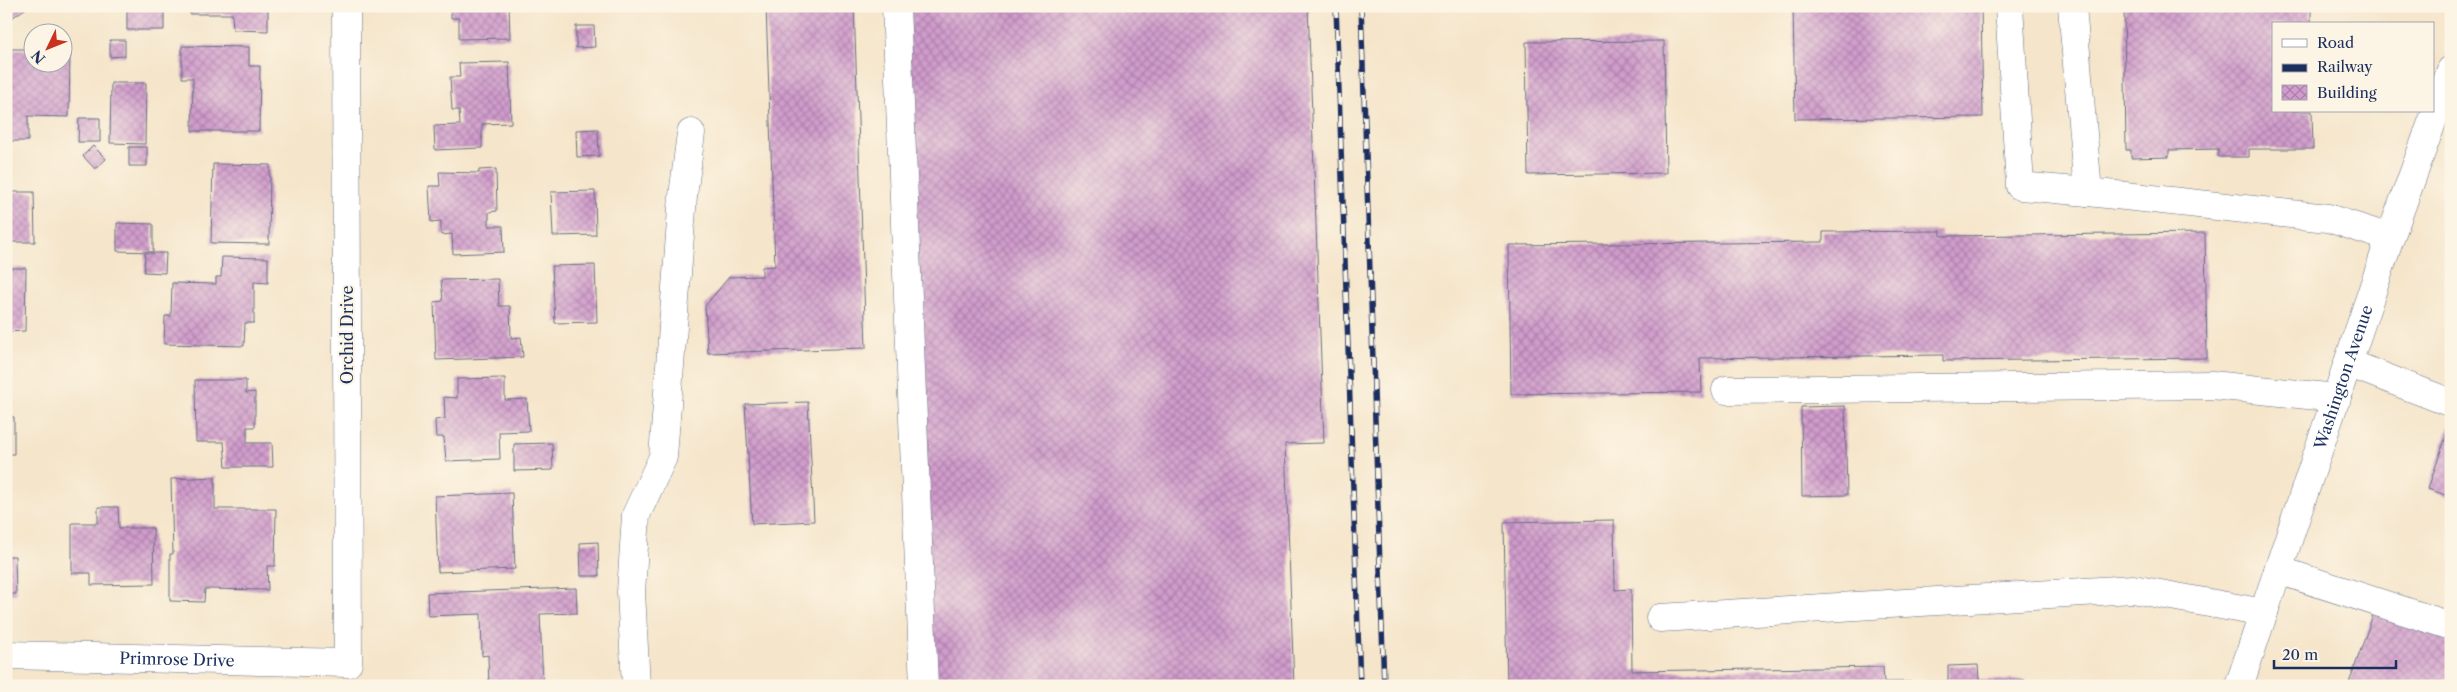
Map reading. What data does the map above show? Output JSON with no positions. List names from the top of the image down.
{
  "streets": {
    "street": ["Orchid Drive", "Washington Avenue", "Primrose Drive"]
  },
  "crossings": [
    ["Orchid Drive", "Primrose Drive"]
  ],
  "legend": ["Road", "Railway", "Building"],
  "scale_bar": "20 m",
  "north": "bottom left"
}
